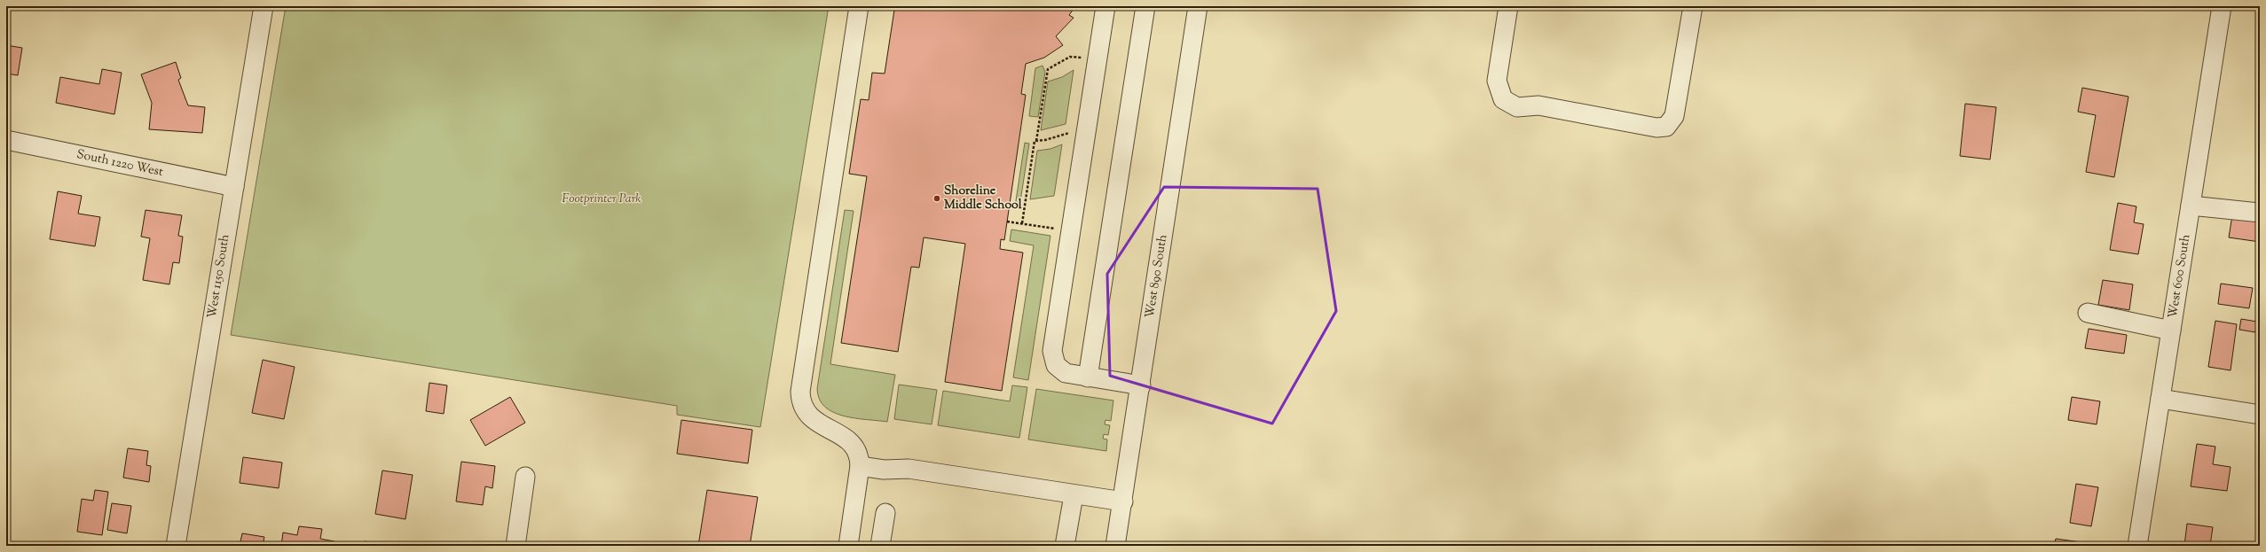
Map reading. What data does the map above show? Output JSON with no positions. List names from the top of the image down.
{
  "streets": {
    "street": [
      "South 1220 West",
      "West 1150 South",
      "West 890 South",
      "West 600 South"
    ]
  },
  "crossings": [
    ["South 1220 West", "West 1150 South"]
  ],
  "parks": ["Footprinter Park"],
  "places": ["Shoreline Middle School"]
}
